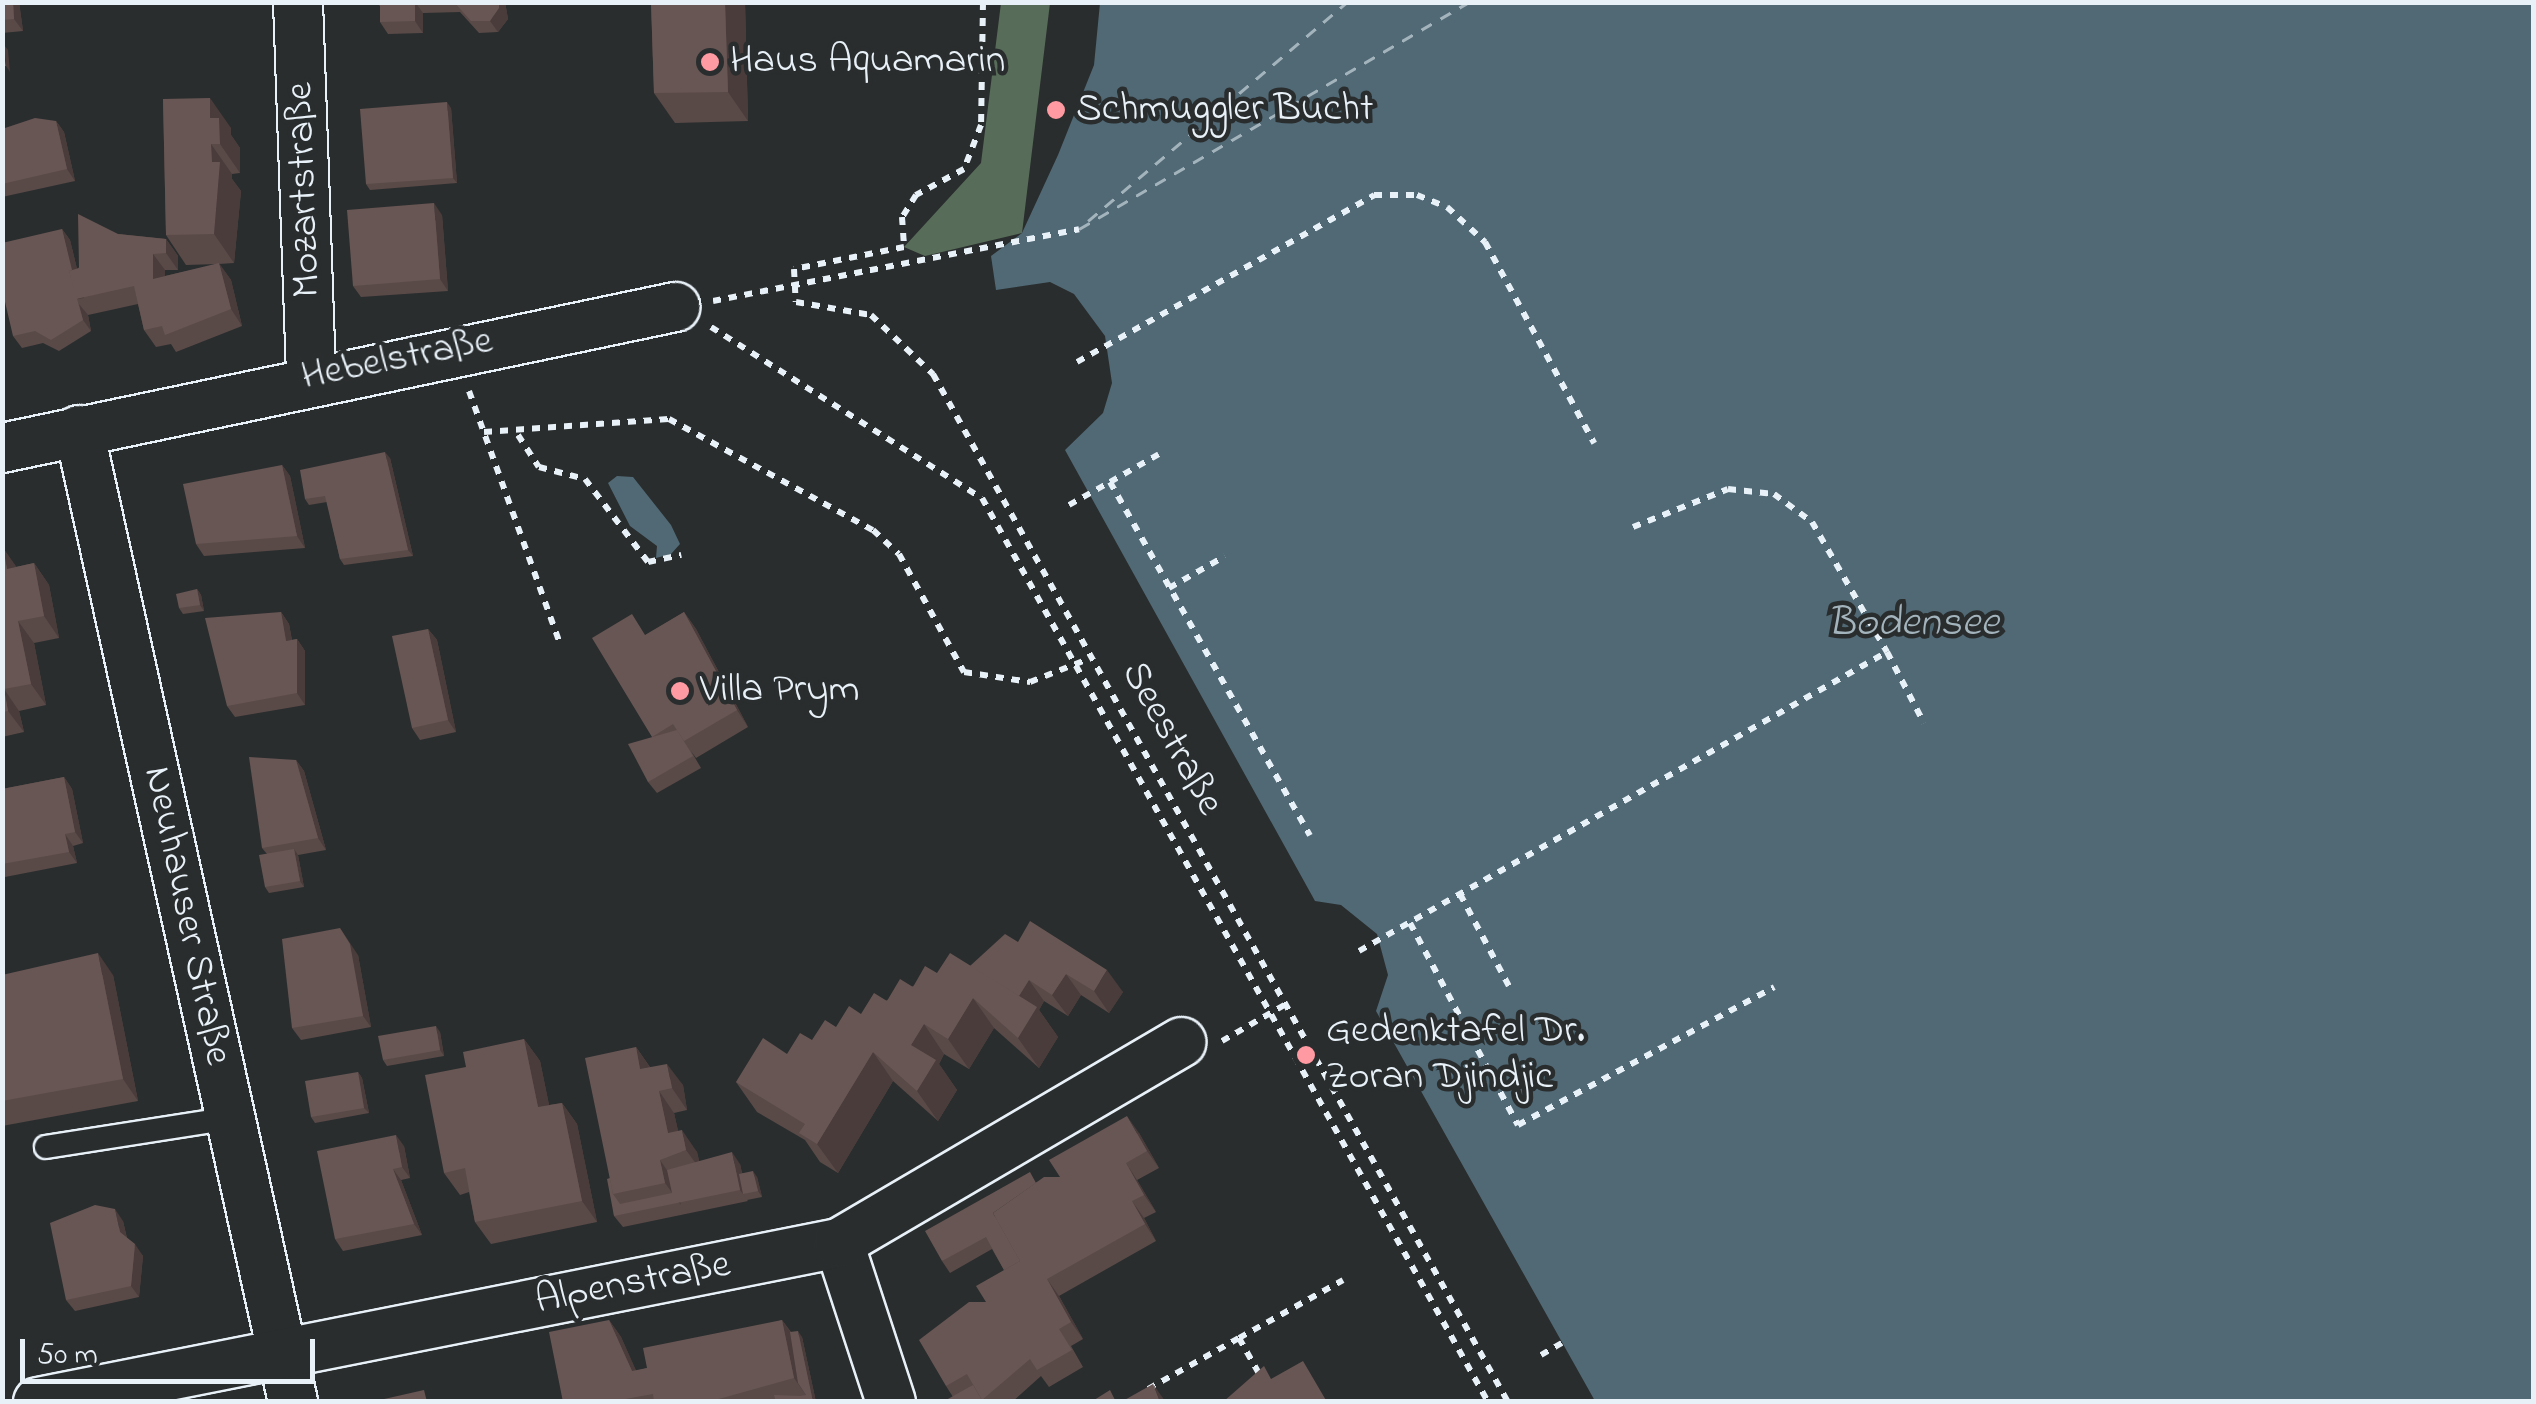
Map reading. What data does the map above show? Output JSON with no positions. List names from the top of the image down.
{
  "streets": {
    "street": [
      "Mozartstraße",
      "Hebelstraße",
      "Neuhauser Straße",
      "Alpenstraße"
    ],
    "path": ["Seestraße"]
  },
  "crossings": [
    ["Mozartstraße", "Hebelstraße"],
    ["Hebelstraße", "Neuhauser Straße"],
    ["Neuhauser Straße", "Alpenstraße"]
  ],
  "water": ["Bodensee"],
  "places": [
    "Haus Aquamarin",
    "Schmuggler Bucht",
    "Villa Prym",
    "Gedenktafel Dr. Zoran Djindjic"
  ],
  "scale_bar": "50 m"
}
